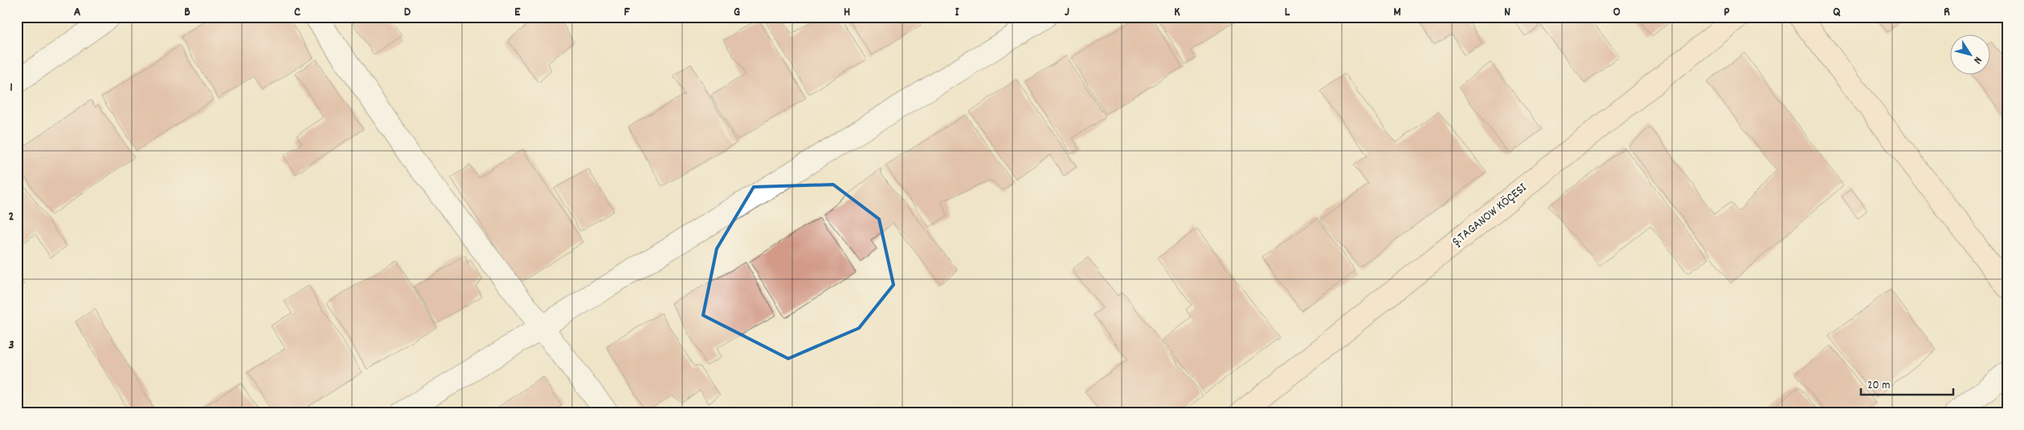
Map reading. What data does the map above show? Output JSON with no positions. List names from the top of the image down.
{
  "streets": {
    "street": ["Ş.TAGANOW KÖÇESI"]
  },
  "scale_bar": "20 m",
  "north": "bottom right",
  "grid": {
    "columns": [
      "A",
      "B",
      "C",
      "D",
      "E",
      "F",
      "G",
      "H",
      "I",
      "J",
      "K",
      "L",
      "M",
      "N",
      "O",
      "P",
      "Q",
      "R"
    ],
    "rows": ["1", "2", "3"]
  }
}
